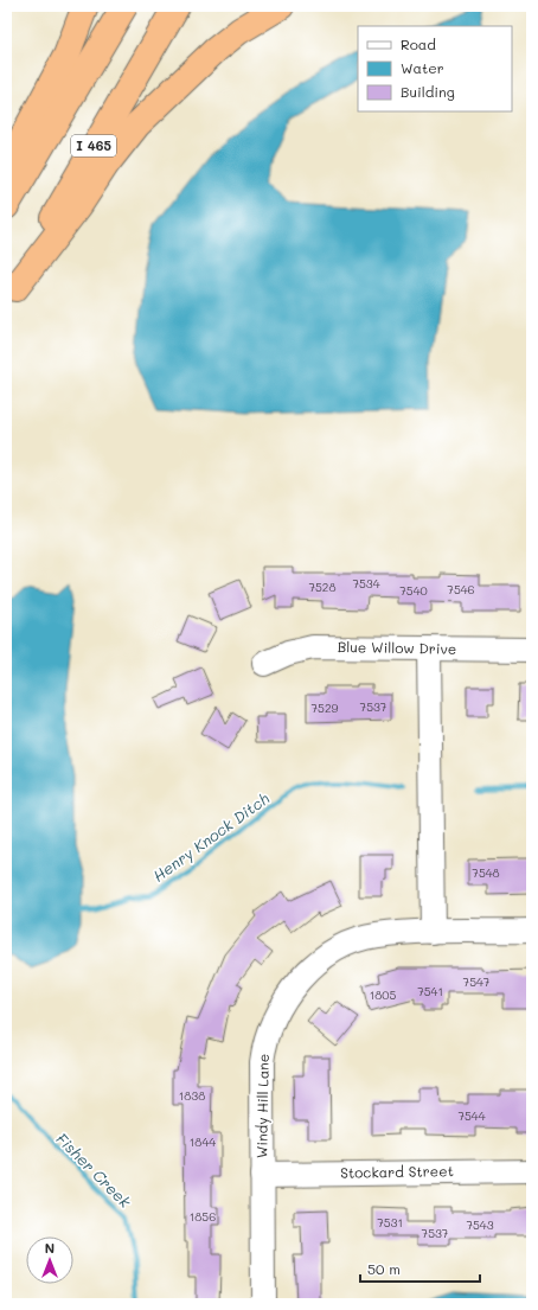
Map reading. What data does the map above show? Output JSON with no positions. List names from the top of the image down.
{
  "streets": {
    "highway": ["I 465"],
    "street": ["Blue Willow Drive", "Windy Hill Lane", "Stockard Street"]
  },
  "crossings": [
    ["Windy Hill Lane", "Stockard Street"]
  ],
  "water": ["Henry Knock Ditch", "Fisher Creek"],
  "house_numbers": [
    "7534",
    "7528",
    "7546",
    "7540",
    "7537",
    "7529",
    "7548",
    "7547",
    "7541",
    "1805",
    "1838",
    "7544",
    "1844",
    "1856",
    "7531",
    "7543",
    "7537"
  ],
  "legend": ["Road", "Water", "Building"],
  "scale_bar": "50 m",
  "north": "top"
}
